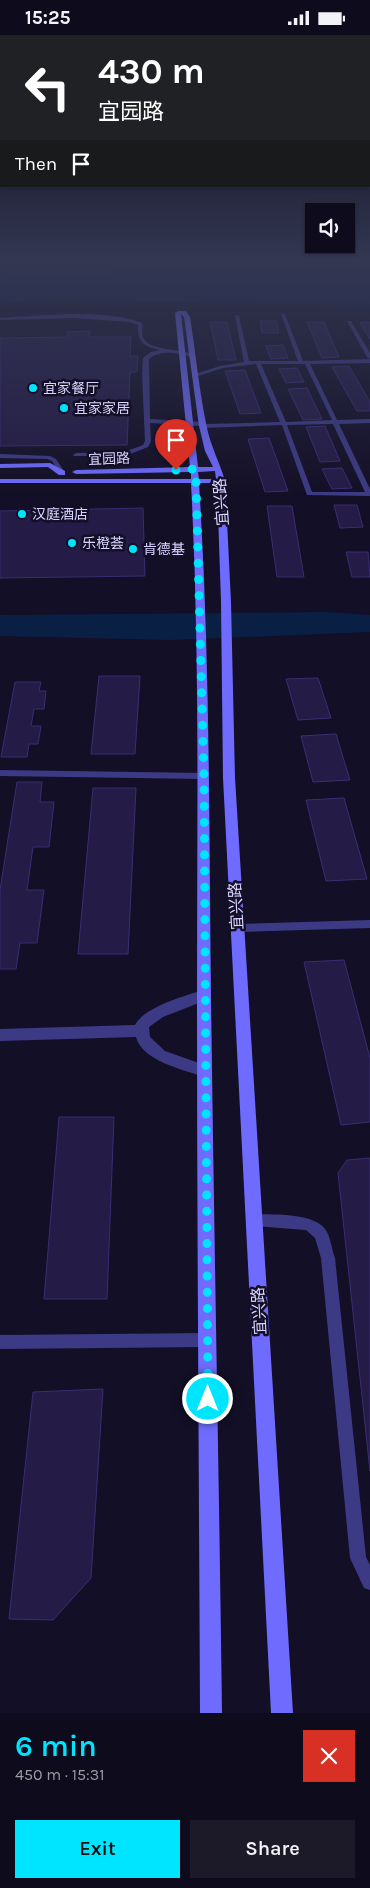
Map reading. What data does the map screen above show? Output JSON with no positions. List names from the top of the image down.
{
  "streets": {
    "street": ["宜园路", "宜兴路"]
  },
  "crossings": [
    ["宜园路", "宜兴路"]
  ],
  "places": [
    "宜家餐厅",
    "宜家家居",
    "汉庭酒店",
    "乐橙荟",
    "肯德基"
  ],
  "page": {
    "status": "15:25",
    "turn": ["430 m", "宜园路"],
    "then": "Then",
    "heading": ["6 min", "450 m · 15:31"],
    "buttons": ["Exit", "Share"]
  }
}
